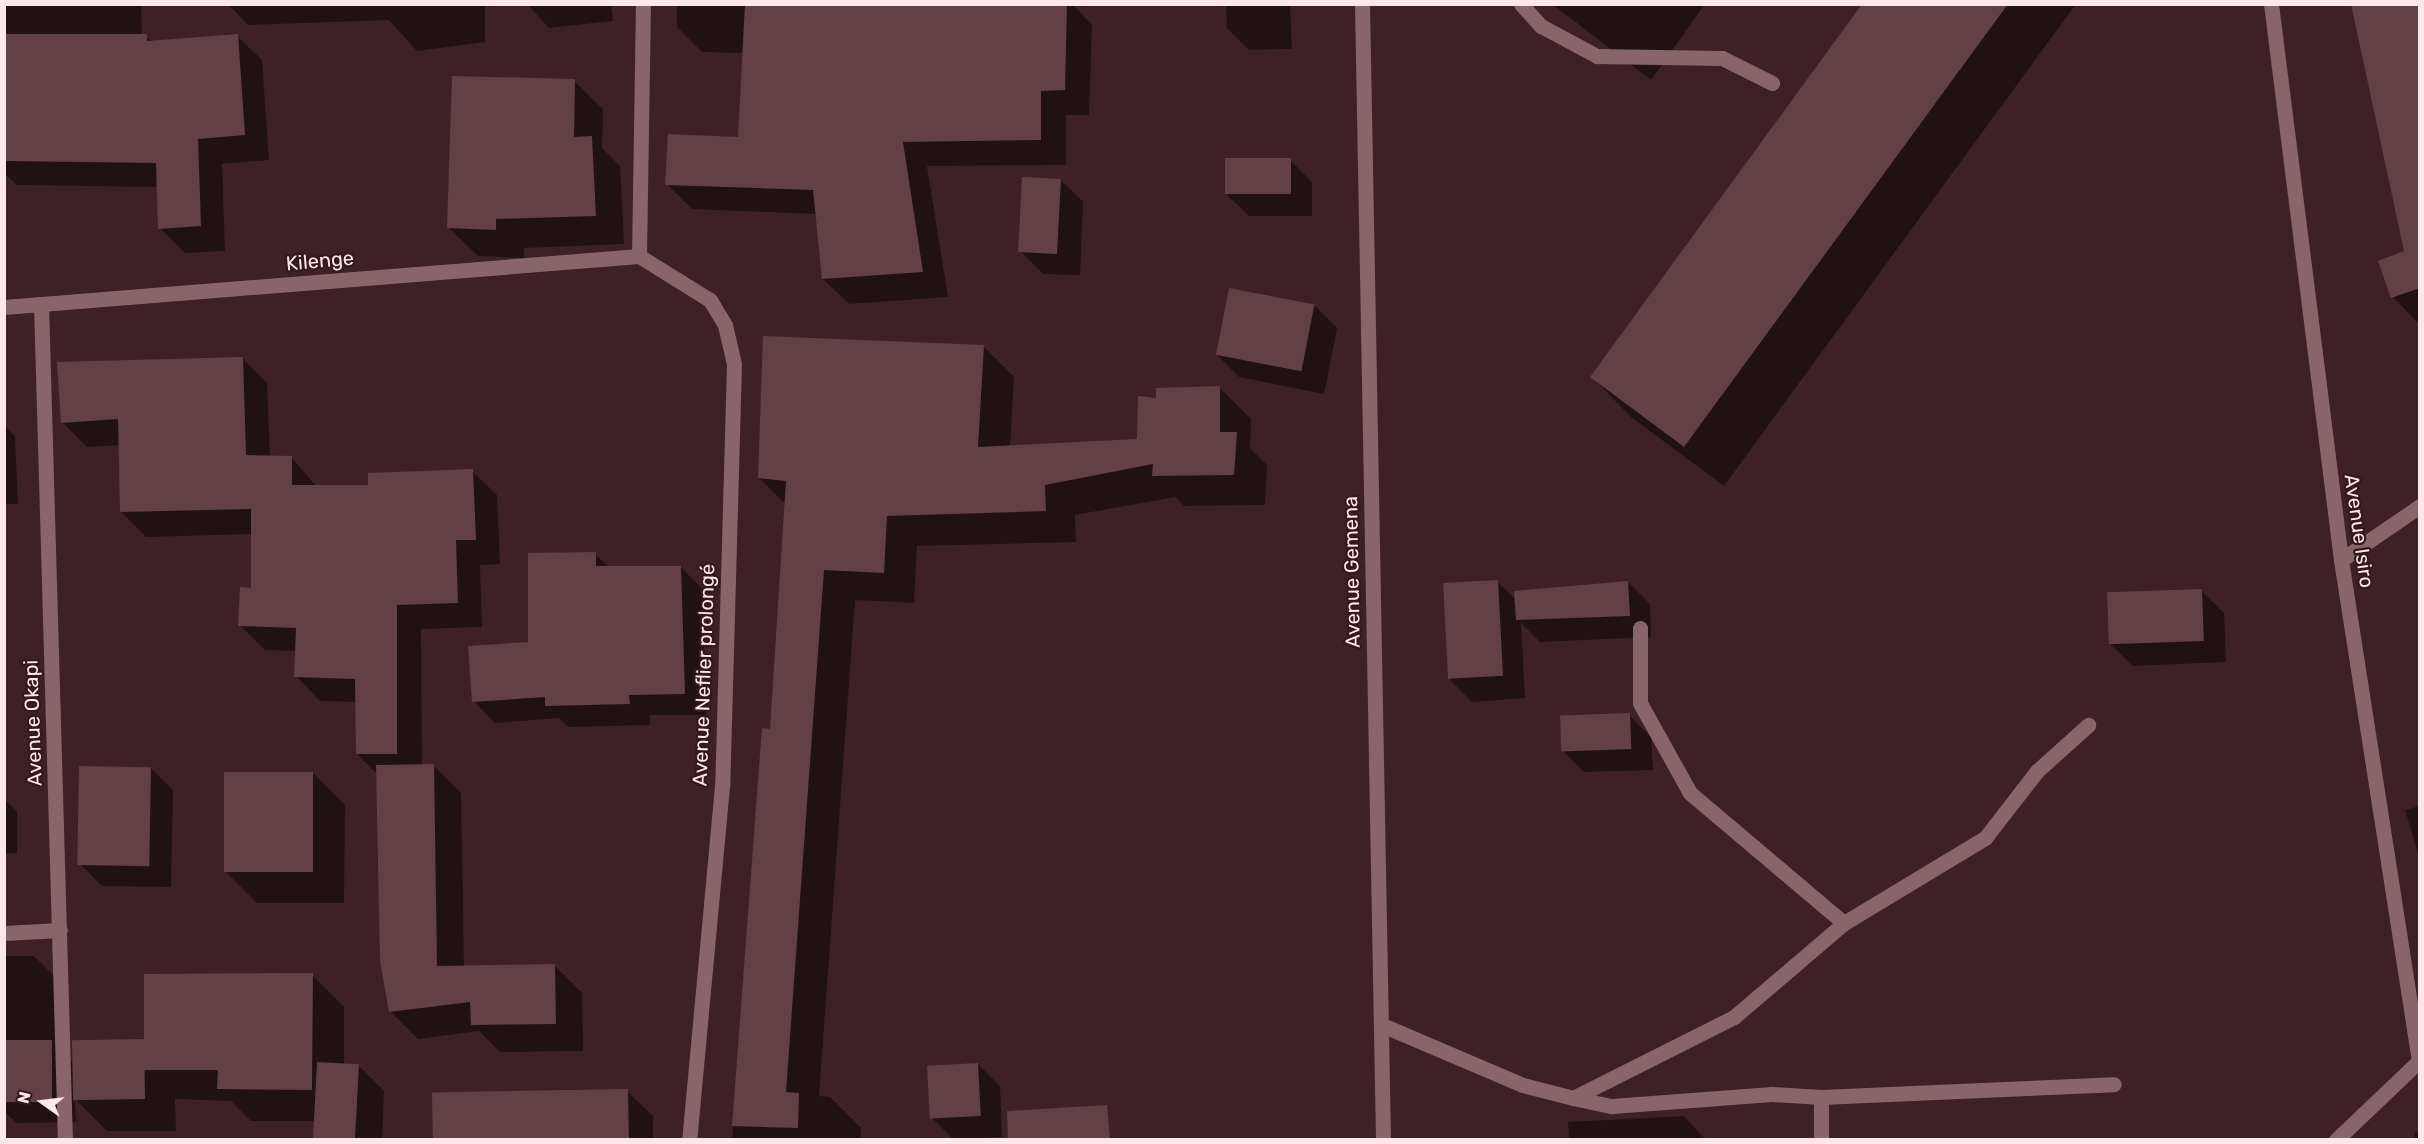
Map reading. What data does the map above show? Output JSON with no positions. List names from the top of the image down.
{
  "streets": {
    "street": [
      "Kilenge",
      "Avenue Isiro",
      "Avenue Gemena",
      "Avenue Neflier prolongé",
      "Avenue Okapi"
    ]
  },
  "crossings": [
    ["Kilenge", "Avenue Neflier prolongé"],
    ["Kilenge", "Avenue Okapi"]
  ],
  "north": "left"
}
